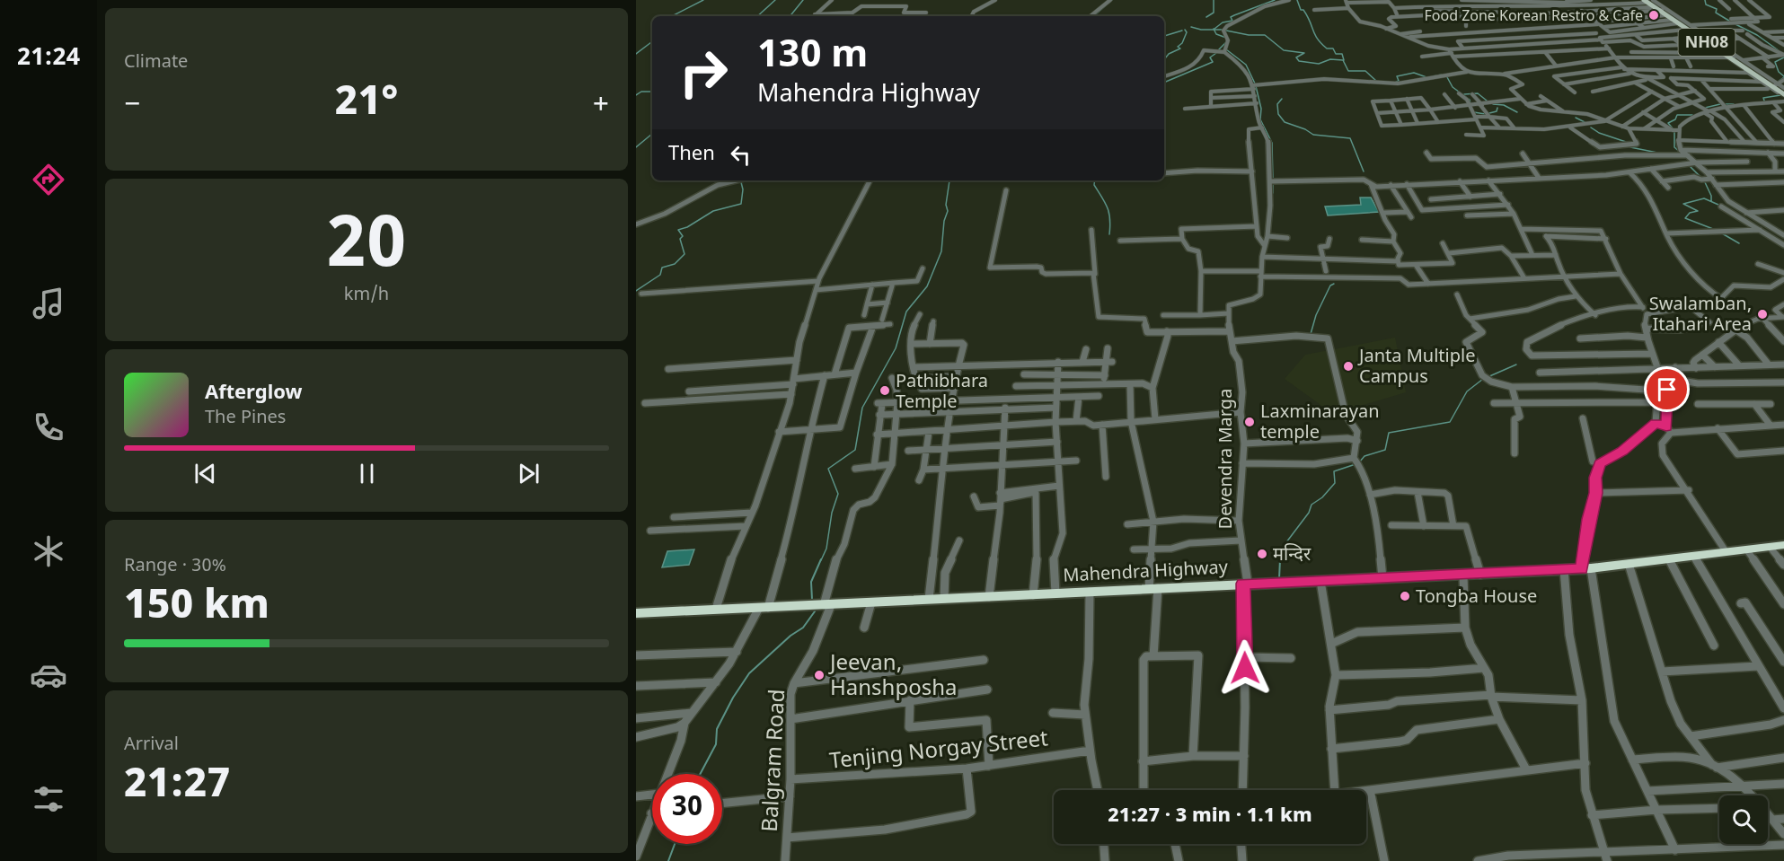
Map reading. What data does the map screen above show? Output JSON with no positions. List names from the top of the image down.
{
  "streets": {
    "highway": ["Mahendra Highway"],
    "main road": ["NH08"],
    "street": ["Devendra Marga", "Tenjing Norgay Street", "Balgram Road"]
  },
  "crossings": [
    ["Devendra Marga", "Mahendra Highway"],
    ["Mahendra Highway", "Balgram Road"],
    ["Tenjing Norgay Street", "Balgram Road"]
  ],
  "places": [
    "Food Zone Korean Restro & Cafe",
    "Swalamban, Itahari Area",
    "Janta Multiple Campus",
    "Pathibhara Temple",
    "Laxminarayan temple",
    "मन्दिर",
    "Tongba House",
    "Jeevan, Hanshposha"
  ],
  "page": {
    "tabs": "21:24",
    "tile": [
      "Climate",
      ["20", "km/h"],
      ["Range · 30%", "150 km"],
      ["Arrival", "21:27"]
    ],
    "turn": ["130 m", "Mahendra Highway"],
    "heat": ["−", "21°", "+"],
    "then": "Then",
    "song": ["Afterglow", "The Pines"],
    "limit": "30",
    "trip": "21:27 · 3 min · 1.1 km"
  }
}
